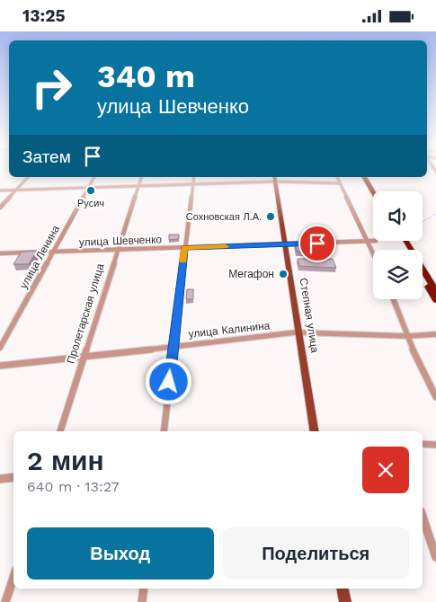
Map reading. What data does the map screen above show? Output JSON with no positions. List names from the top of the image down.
{
  "streets": {
    "main road": ["Степная улица"],
    "street": [
      "улица Шевченко",
      "улица Ленина",
      "Пролетарская улица",
      "улица Калинина"
    ]
  },
  "crossings": [
    ["улица Шевченко", "улица Ленина"],
    ["улица Шевченко", "Пролетарская улица"],
    ["улица Шевченко", "Степная улица"],
    ["Пролетарская улица", "улица Калинина"],
    ["Степная улица", "улица Калинина"]
  ],
  "places": ["Русич", "Сохновская Л.А.", "Мегафон"],
  "page": {
    "status": "13:25",
    "turn": ["340 m", "улица Шевченко"],
    "then": "Затем",
    "heading": ["2 мин", "640 m · 13:27"],
    "buttons": ["Выход", "Поделиться"]
  }
}
